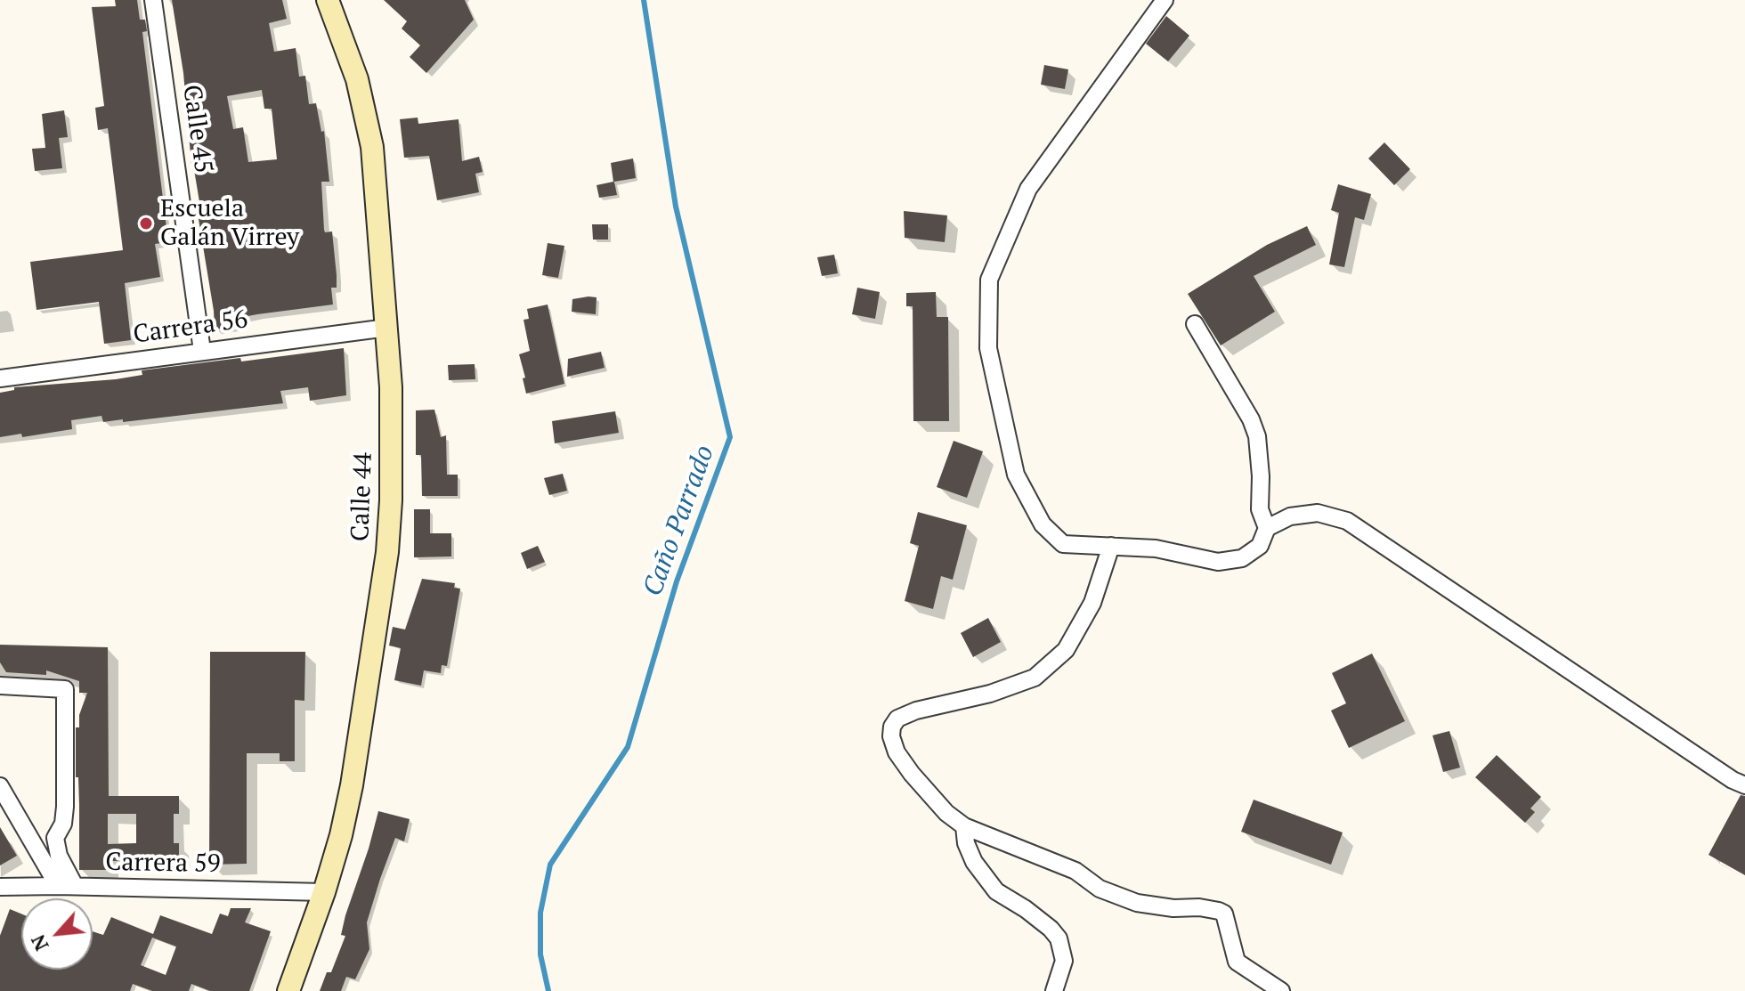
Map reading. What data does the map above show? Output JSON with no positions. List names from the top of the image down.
{
  "streets": {
    "main road": ["Calle 44"],
    "street": ["Calle 45", "Carrera 56", "Carrera 59"]
  },
  "crossings": [
    ["Calle 45", "Carrera 56"],
    ["Carrera 56", "Calle 44"],
    ["Calle 44", "Carrera 59"]
  ],
  "water": ["Caño Parrado"],
  "places": ["Escuela Galán Virrey"],
  "north": "bottom left"
}
